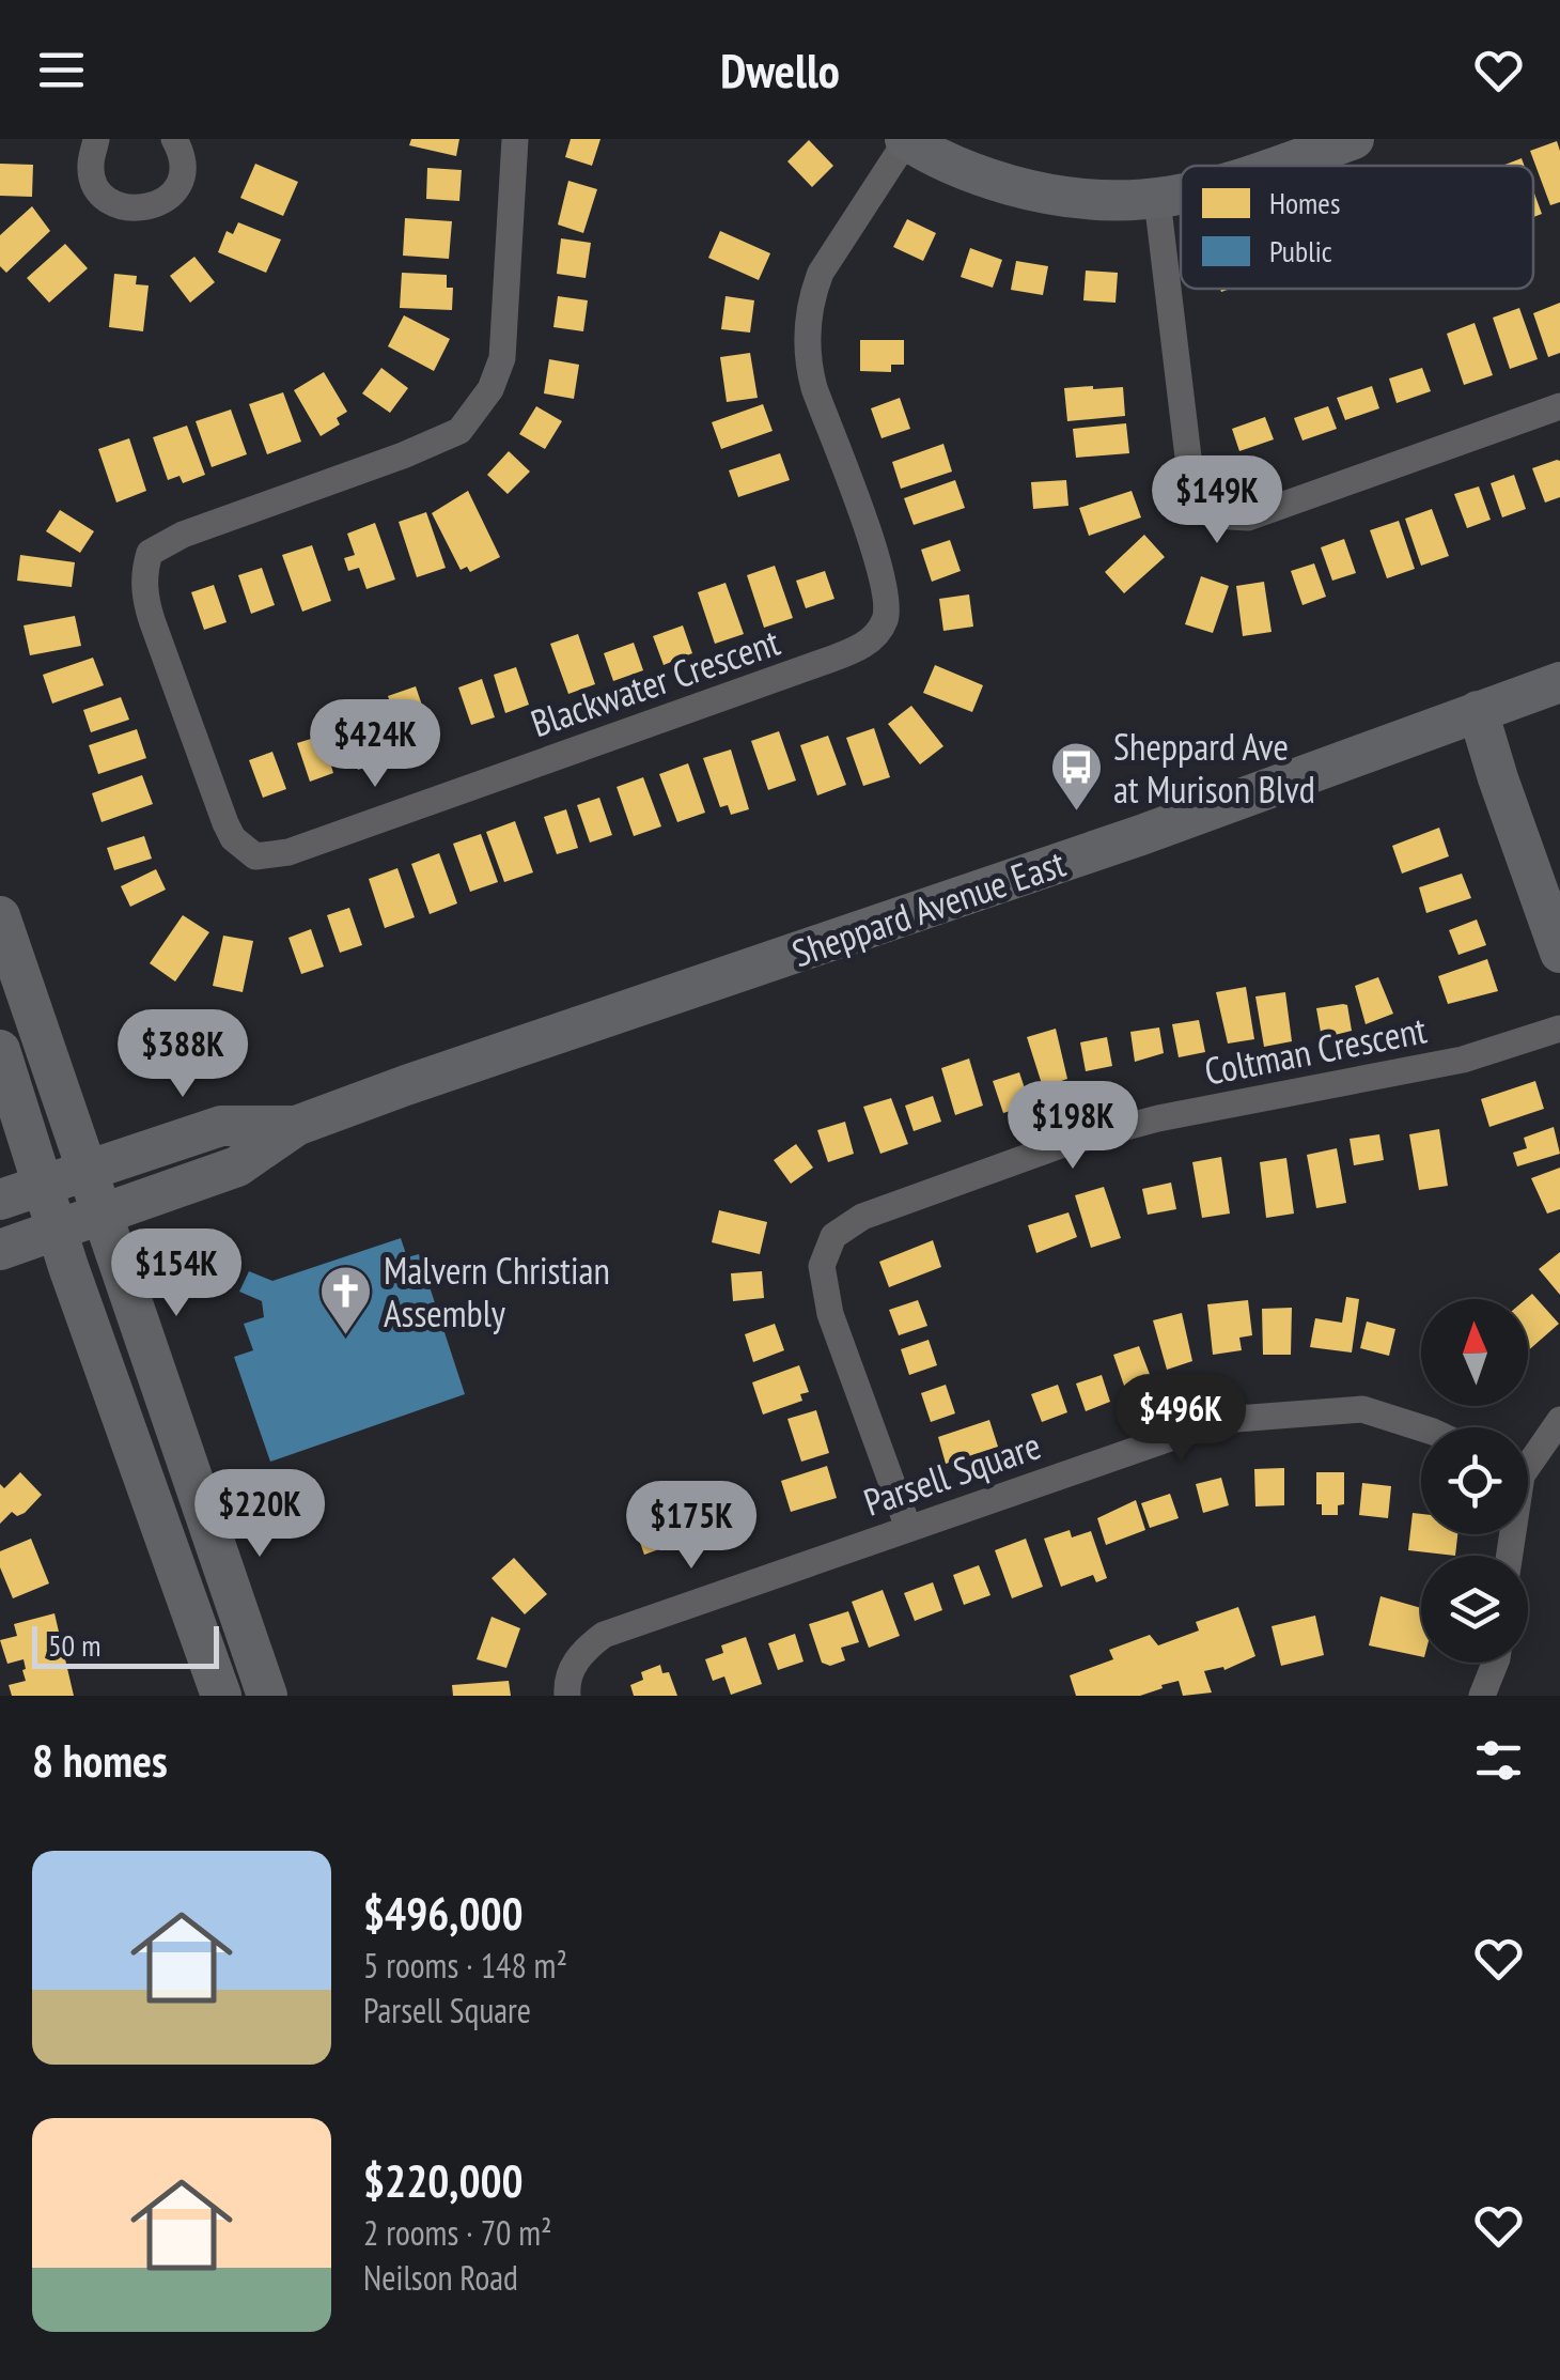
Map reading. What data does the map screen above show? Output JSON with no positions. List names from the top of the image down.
{
  "streets": {
    "main road": ["Sheppard Avenue East"],
    "street": ["Blackwater Crescent", "Coltman Crescent", "Parsell Square"]
  },
  "crossings": [
    ["Coltman Crescent", "Parsell Square"]
  ],
  "places": {
    "bus stop": ["Sheppard Ave at Murison Blvd"],
    "church": ["Malvern Christian Assembly"]
  },
  "legend": ["Homes", "Public"],
  "scale_bar": "50 m",
  "north": "top",
  "page": {
    "header": "Dwello",
    "price": [
      "$149K",
      "$424K",
      "$388K",
      "$198K",
      "$154K",
      "$496K",
      "$220K",
      "$175K"
    ],
    "scale": "50 m",
    "heading": "8 homes",
    "list": [
      {
        "name": "$496,000",
        "note": "5 rooms · 148 m² · Parsell Square"
      },
      {
        "name": "$220,000",
        "note": "2 rooms · 70 m² · Neilson Road"
      }
    ]
  }
}
